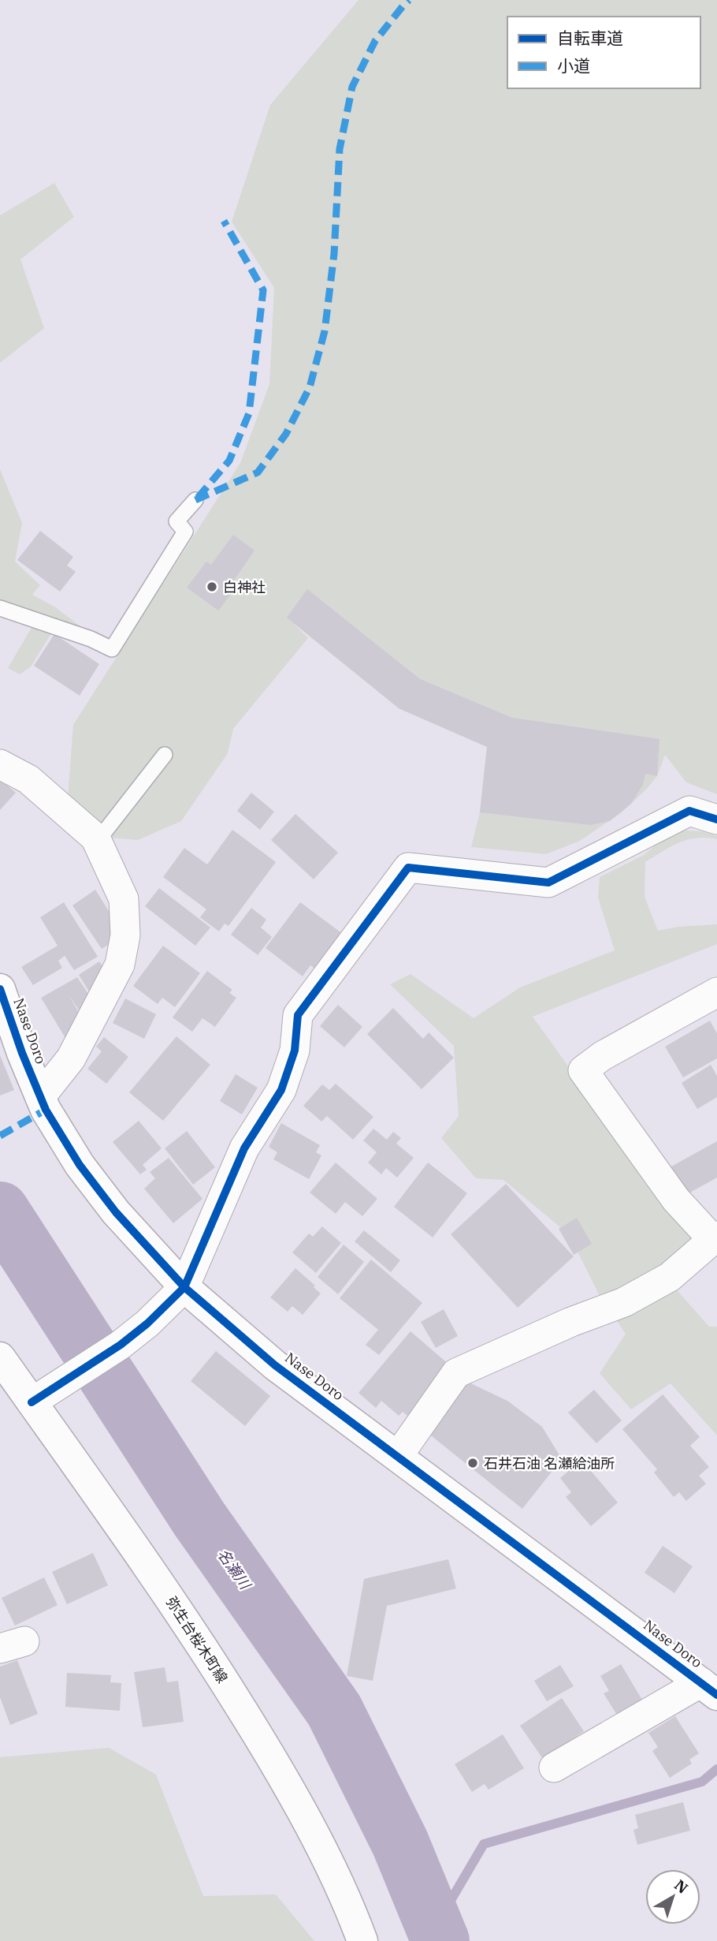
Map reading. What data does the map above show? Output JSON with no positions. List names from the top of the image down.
{
  "streets": {
    "street": ["Nase Doro", "弥生台桜木町線"]
  },
  "water": ["名瀬川"],
  "places": ["白神社", "石井石油 名瀬給油所"],
  "legend": ["自転車道", "小道"],
  "north": "top right"
}
